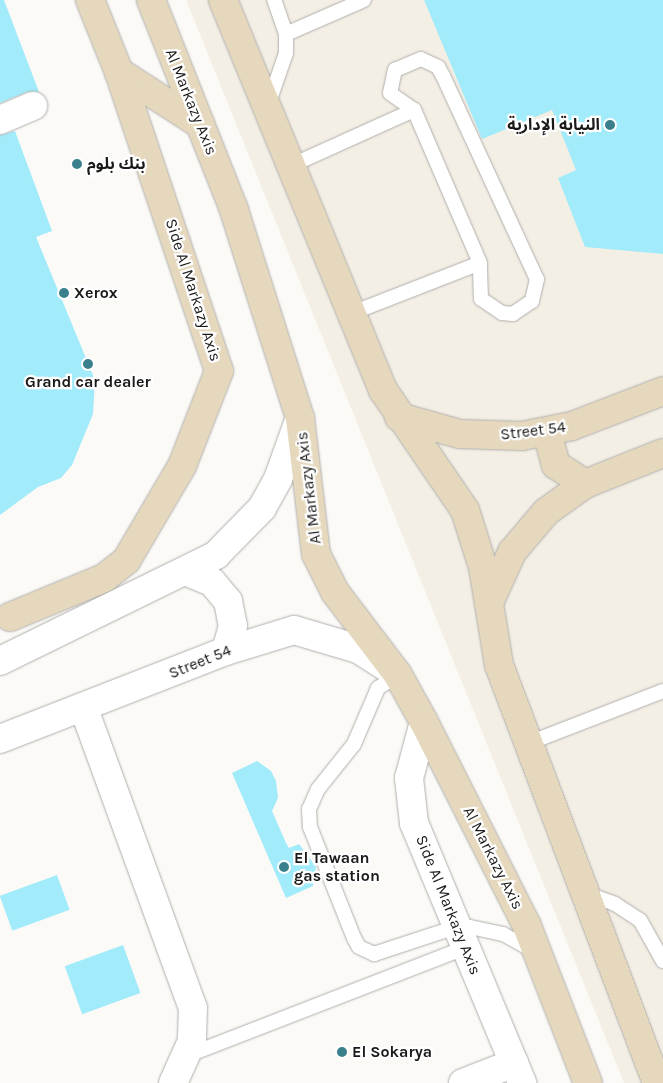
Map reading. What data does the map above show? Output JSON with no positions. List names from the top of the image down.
{
  "streets": {
    "main road": ["Al Markazy Axis", "Side Al Markazy Axis", "Street 54"]
  },
  "crossings": [
    ["Al Markazy Axis", "Side Al Markazy Axis"],
    ["Al Markazy Axis", "Street 54"]
  ],
  "places": [
    "النيابة الإدارية",
    "بنك بلوم",
    "Xerox",
    "Grand car dealer",
    "El Tawaan gas station",
    "El Sokarya"
  ]
}
